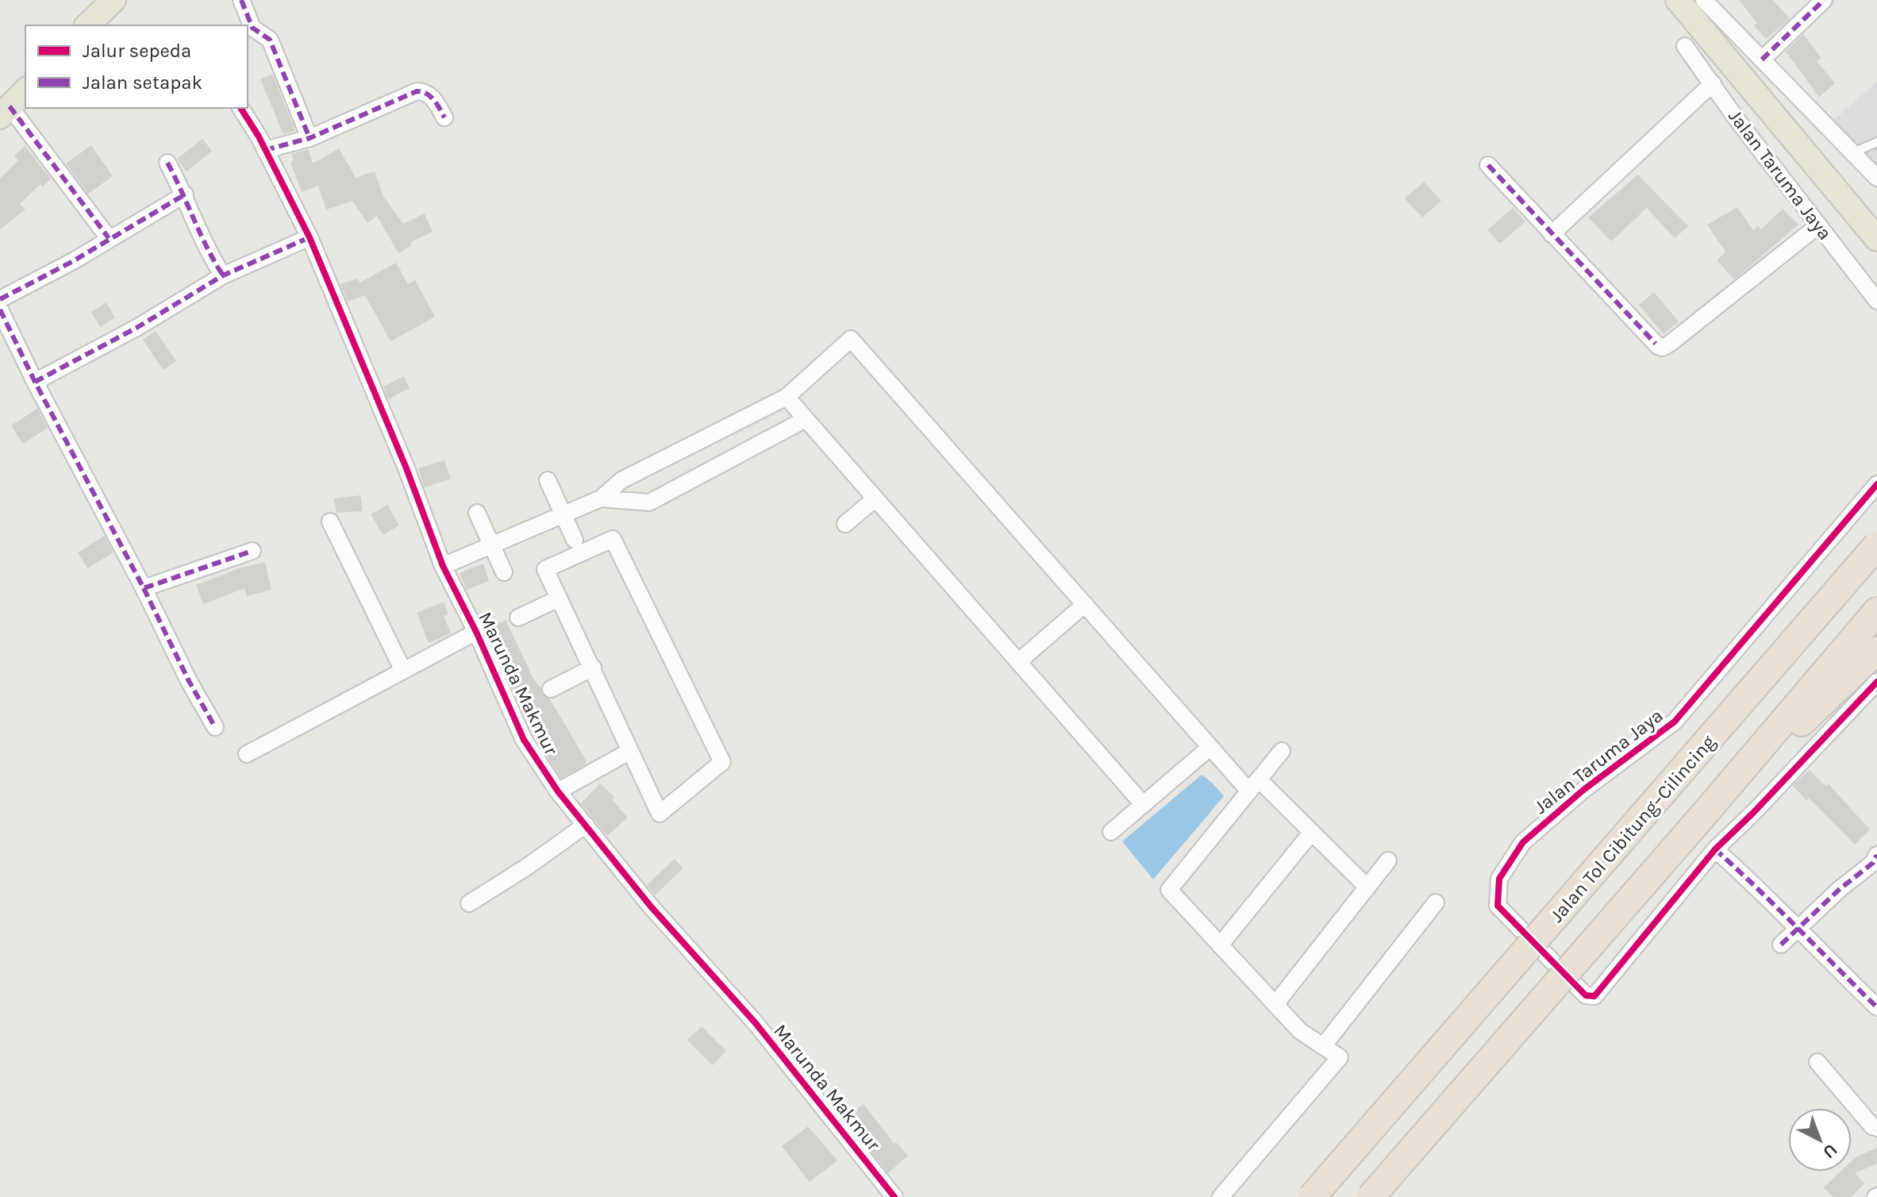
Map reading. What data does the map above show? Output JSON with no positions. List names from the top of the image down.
{
  "streets": {
    "highway": ["Jalan Tol Cibitung–Cilincing"],
    "main road": ["Jalan Taruma Jaya"],
    "street": ["Marunda Makmur"]
  },
  "legend": ["Jalur sepeda", "Jalan setapak"],
  "north": "bottom right"
}
